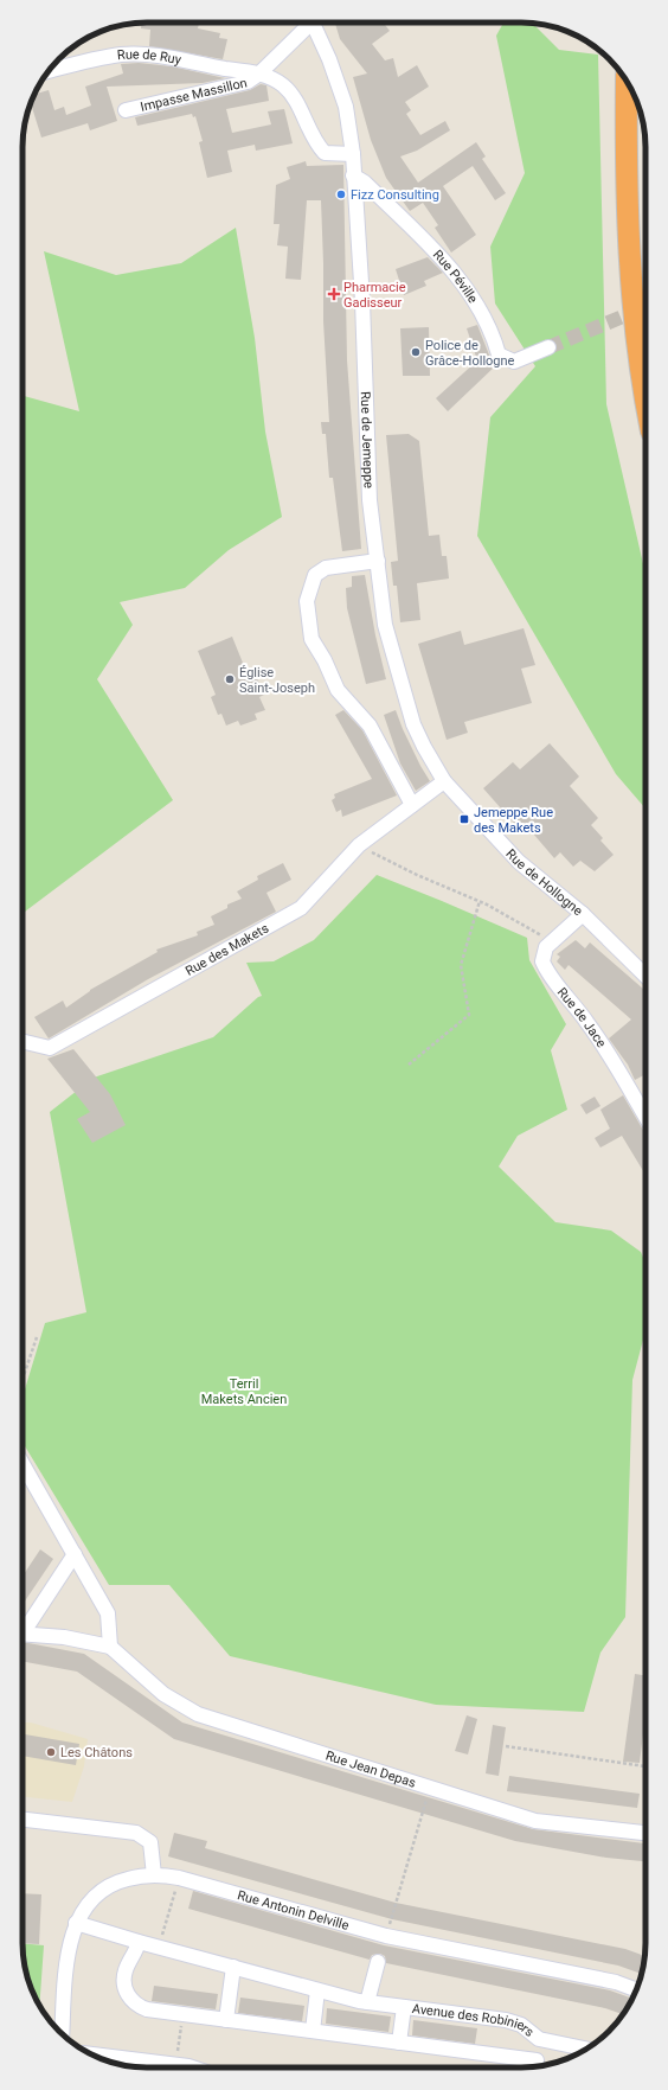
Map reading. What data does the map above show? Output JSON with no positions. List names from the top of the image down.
{
  "streets": {
    "street": [
      "Rue de Ruy",
      "Impasse Massillon",
      "Rue Péville",
      "Rue de Jemeppe",
      "Rue de Hollogne",
      "Rue des Makets",
      "Rue de Jace",
      "Rue Jean Depas",
      "Rue Antonin Delville",
      "Avenue des Robiniers"
    ]
  },
  "crossings": [
    ["Rue de Ruy", "Impasse Massillon"],
    ["Rue de Ruy", "Rue de Jemeppe"],
    ["Rue Péville", "Rue de Jemeppe"],
    ["Rue de Jemeppe", "Rue de Hollogne"],
    ["Rue de Hollogne", "Rue des Makets"],
    ["Rue de Hollogne", "Rue de Jace"],
    ["Rue Antonin Delville", "Avenue des Robiniers"]
  ],
  "parks": ["Terril Makets Ancien"],
  "places": {
    "other": [
      "Fizz Consulting",
      "Police de Grâce-Hollogne",
      "Église Saint-Joseph",
      "Les Châtons"
    ],
    "health": ["Pharmacie Gadisseur"],
    "transit": ["Jemeppe Rue des Makets"]
  }
}
